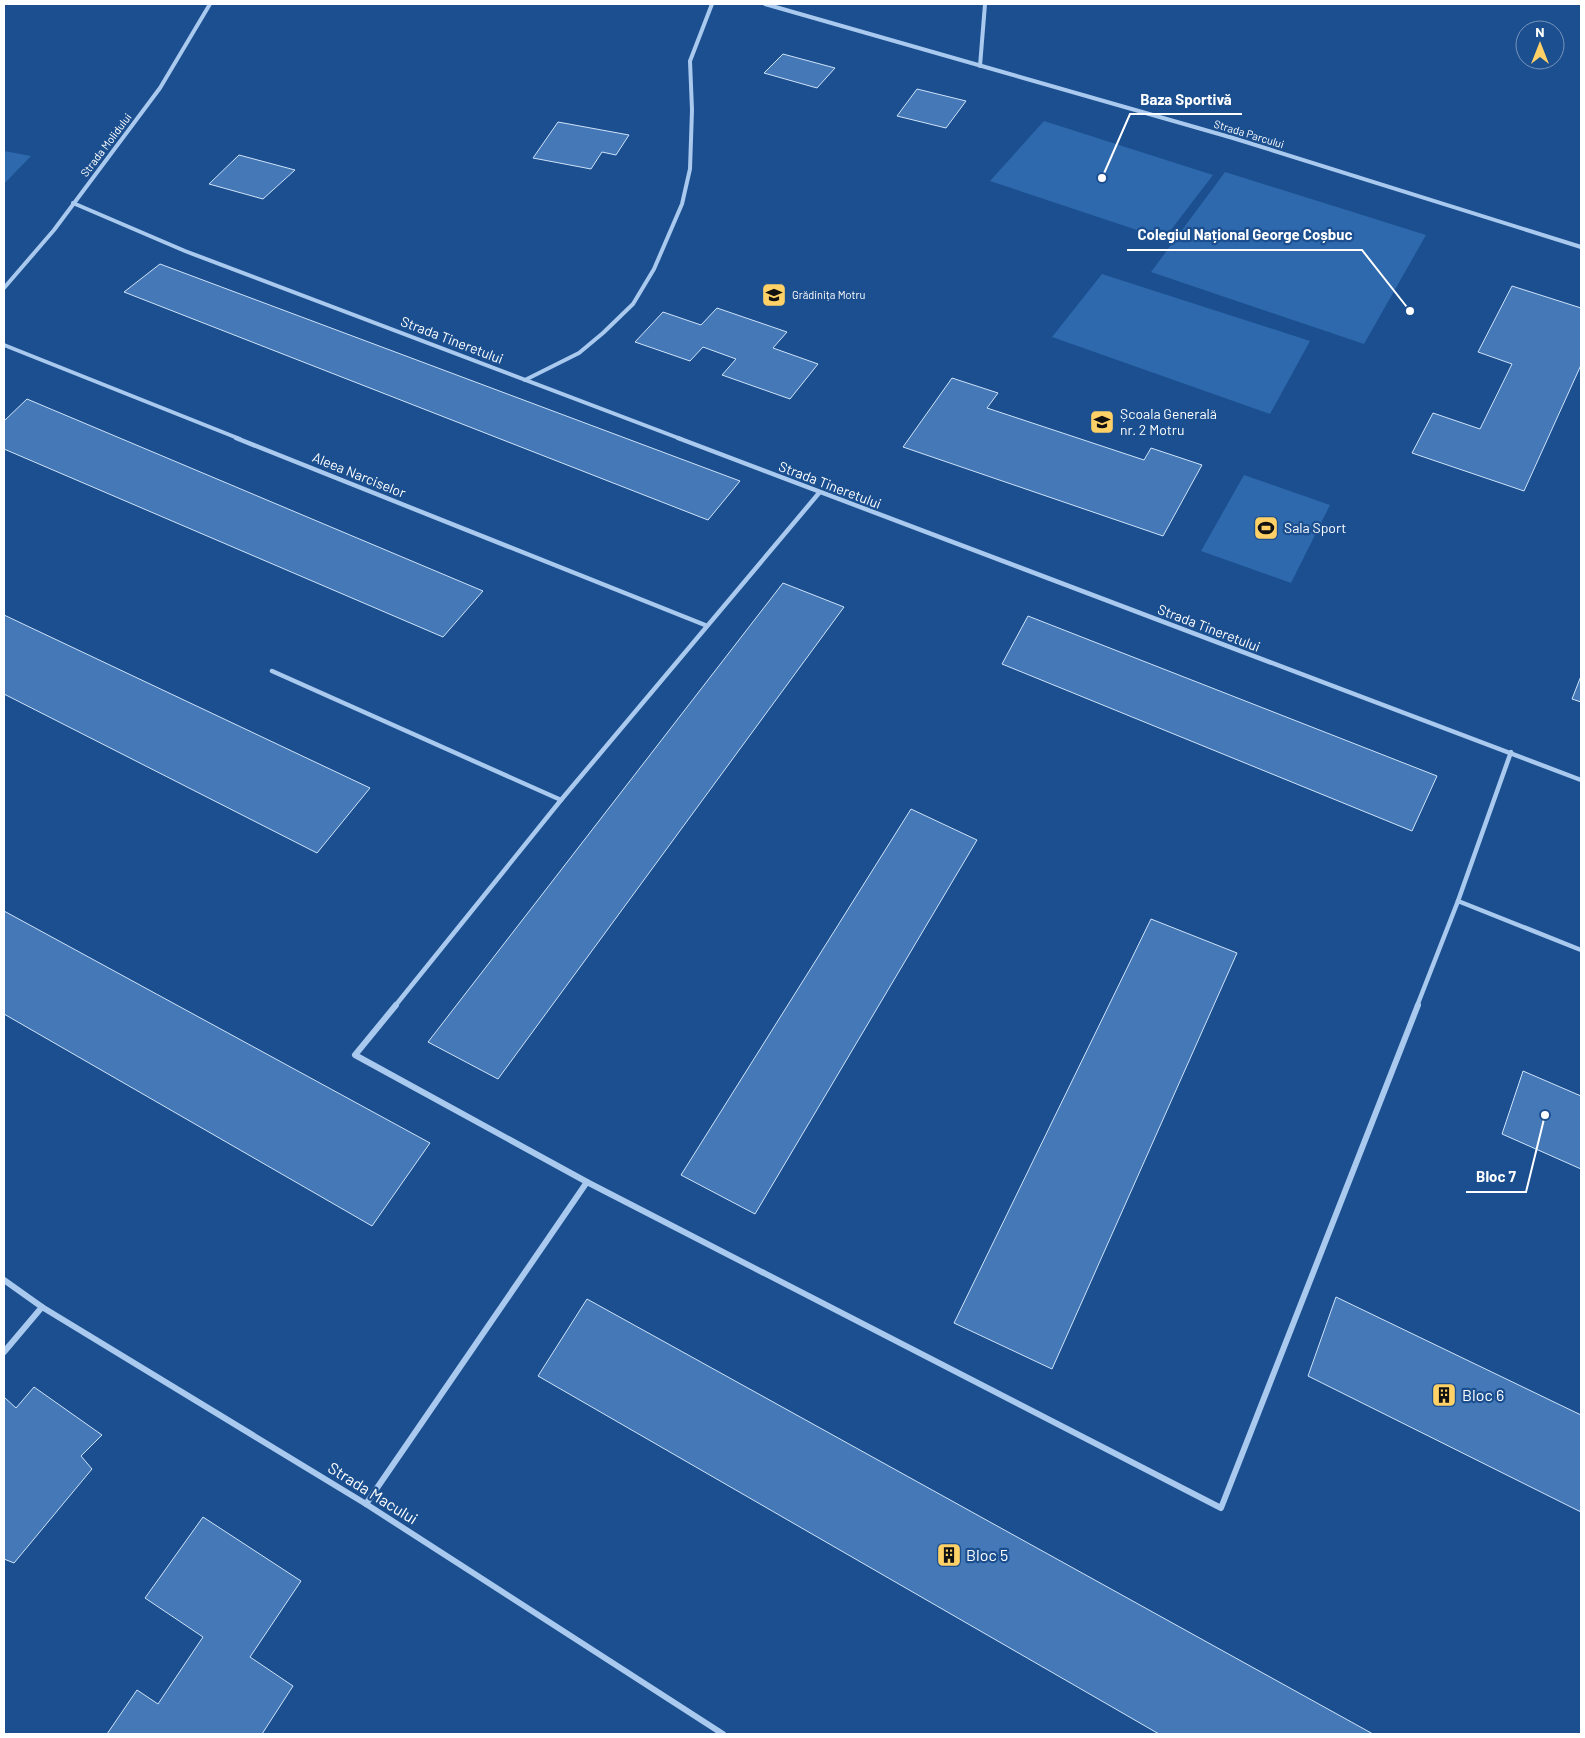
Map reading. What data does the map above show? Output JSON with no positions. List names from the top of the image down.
{
  "streets": {
    "street": [
      "Strada Parcului",
      "Strada Molidului",
      "Strada Tineretului",
      "Aleea Narciselor",
      "Strada Macului"
    ]
  },
  "crossings": [
    ["Strada Molidului", "Strada Tineretului"]
  ],
  "places": {
    "other": ["Baza Sportivă", "Colegiul Național George Coșbuc", "Bloc 7"],
    "school or university": ["Grădinița Motru", "Școala Generală nr. 2 Motru"],
    "sports": ["Sala Sport"],
    "building": ["Bloc 6", "Bloc 5"]
  },
  "north": "top"
}
